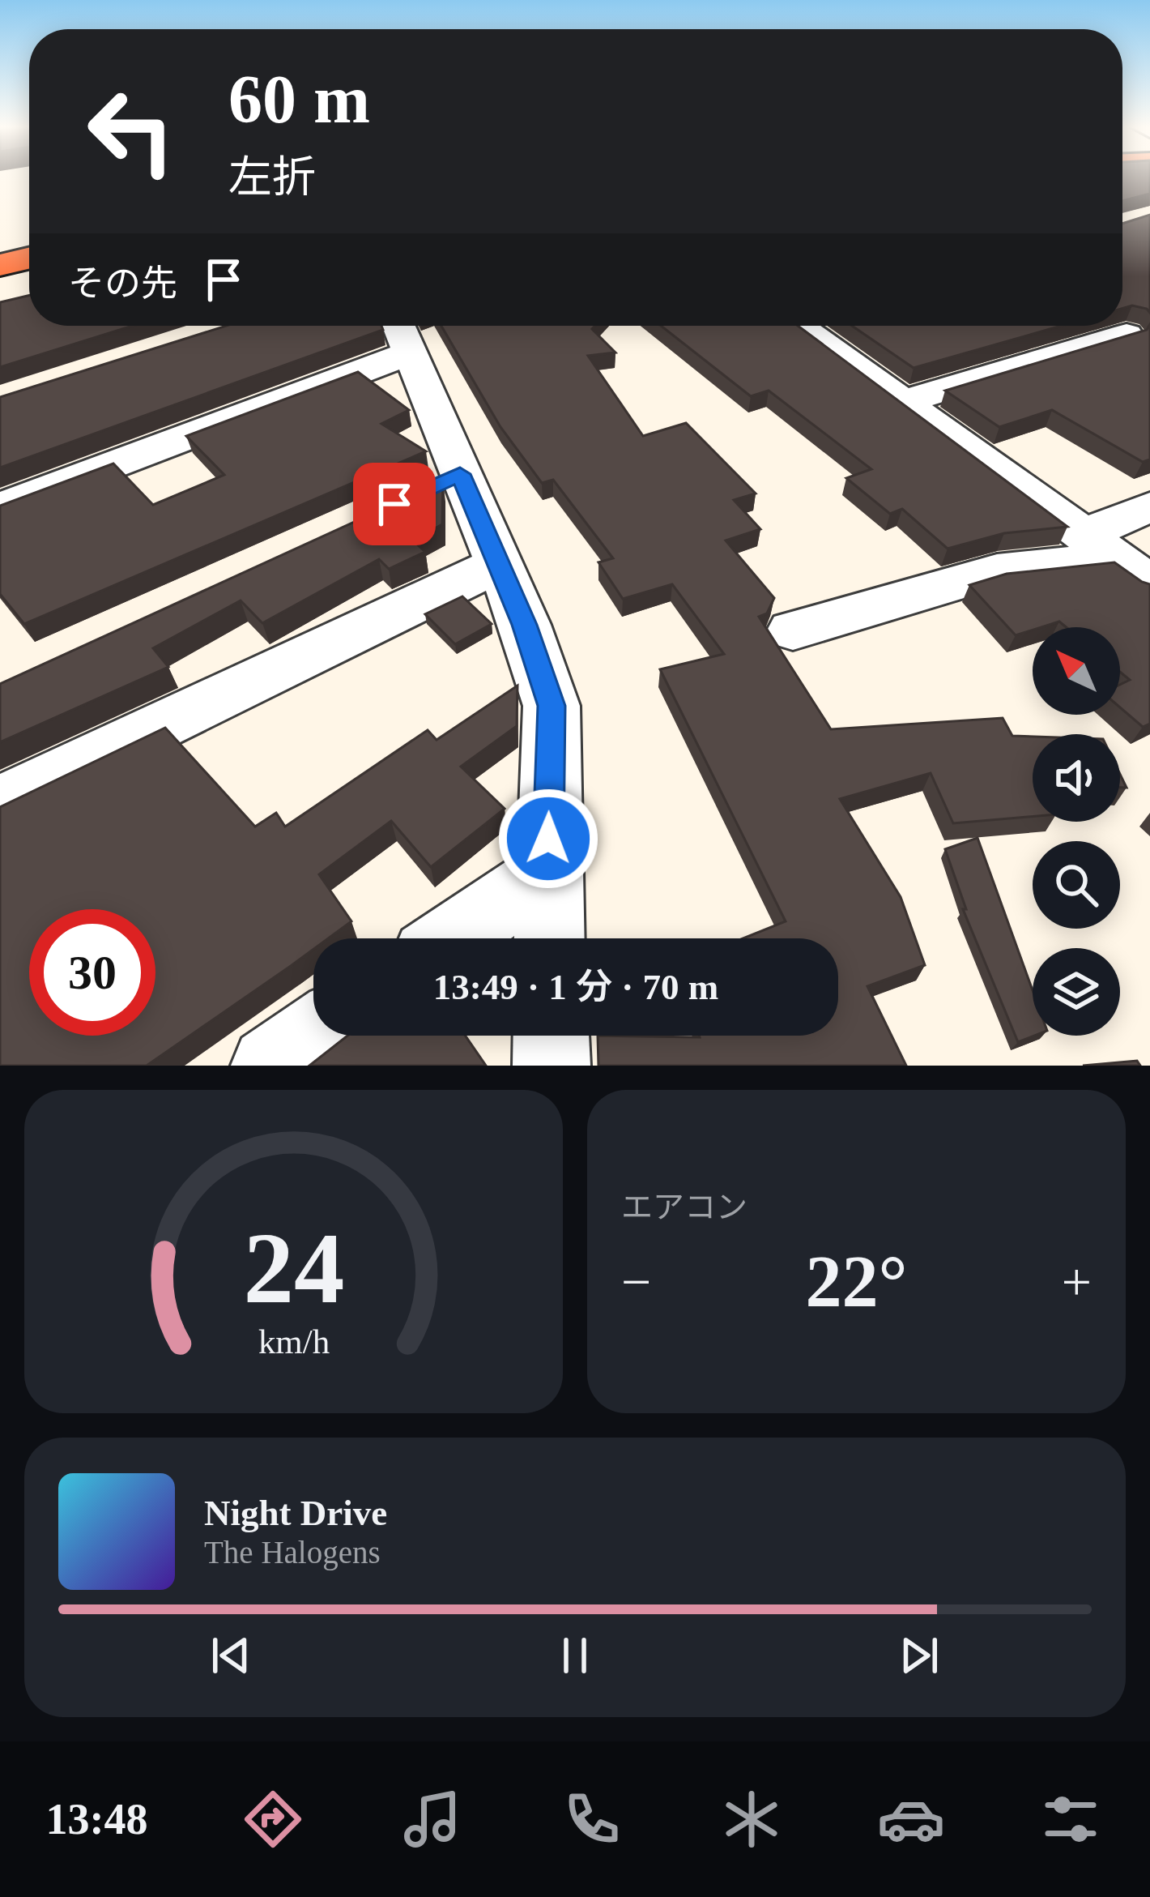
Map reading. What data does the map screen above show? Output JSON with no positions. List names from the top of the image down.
{
  "north": "top left",
  "page": {
    "turn": ["60 m", "左折"],
    "then": "その先",
    "limit": "30",
    "trip": "13:49 · 1 分 · 70 m",
    "tile": "エアコン",
    "heat": ["−", "22°", "+"],
    "song": ["Night Drive", "The Halogens"],
    "tabs": "13:48",
    "gauge": ["24", "km/h"]
  }
}
